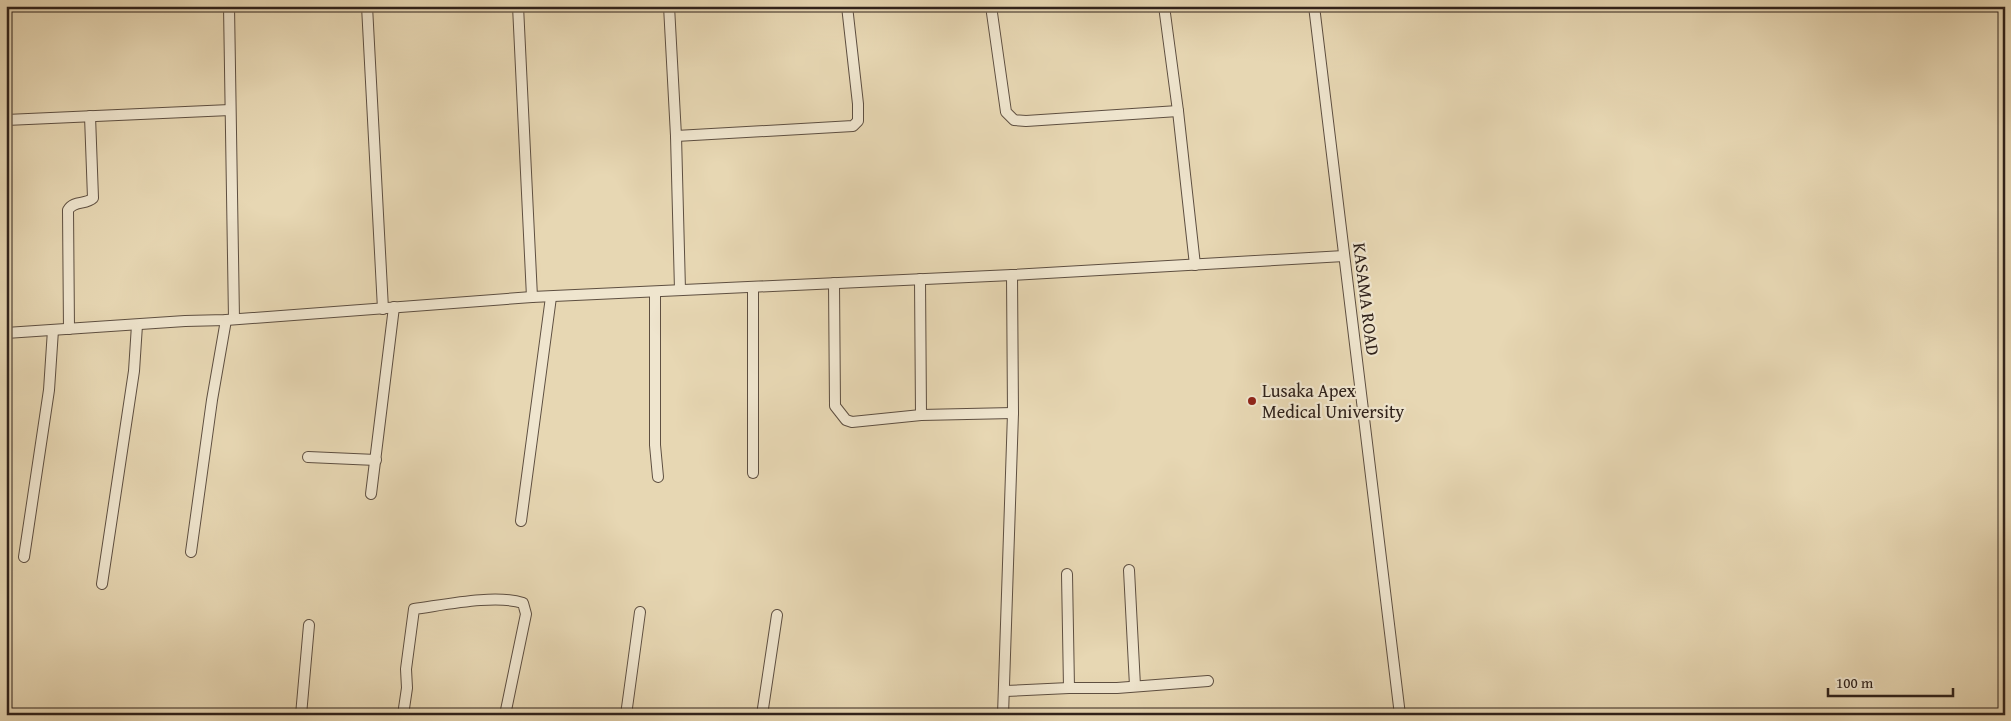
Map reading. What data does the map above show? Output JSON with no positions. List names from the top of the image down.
{
  "streets": {
    "street": ["KASAMA ROAD"]
  },
  "places": ["Lusaka Apex Medical University"],
  "scale_bar": "100 m"
}
